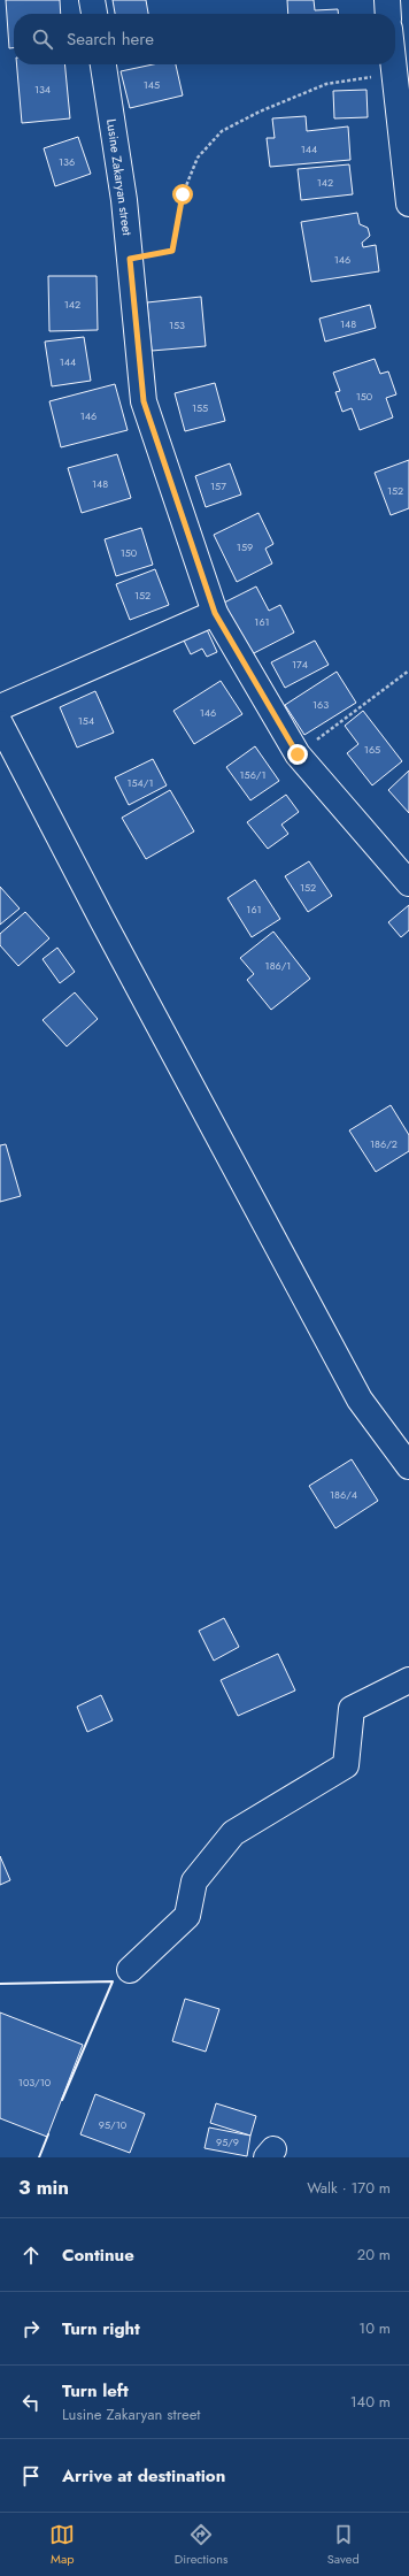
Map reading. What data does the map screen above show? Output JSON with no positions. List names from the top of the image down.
{
  "streets": {
    "street": ["Lusine Zakaryan street"]
  },
  "house_numbers": [
    "145",
    "134",
    "144",
    "136",
    "142",
    "146",
    "142",
    "148",
    "153",
    "144",
    "150",
    "155",
    "146",
    "148",
    "157",
    "152",
    "159",
    "150",
    "152",
    "161",
    "174",
    "163",
    "146",
    "154",
    "165",
    "156/1",
    "154/1",
    "152",
    "161",
    "186/1",
    "186/2",
    "186/4",
    "103/10",
    "95/10",
    "95/9"
  ],
  "page": {
    "search": "Search here",
    "heading": ["3 min", "Walk · 170 m"],
    "list": [
      ["Continue", "20 m"],
      ["Turn right", "10 m"],
      ["Turn left", "Lusine Zakaryan street", "140 m"],
      "Arrive at destination"
    ],
    "nav": ["Map", "Directions", "Saved"]
  }
}
